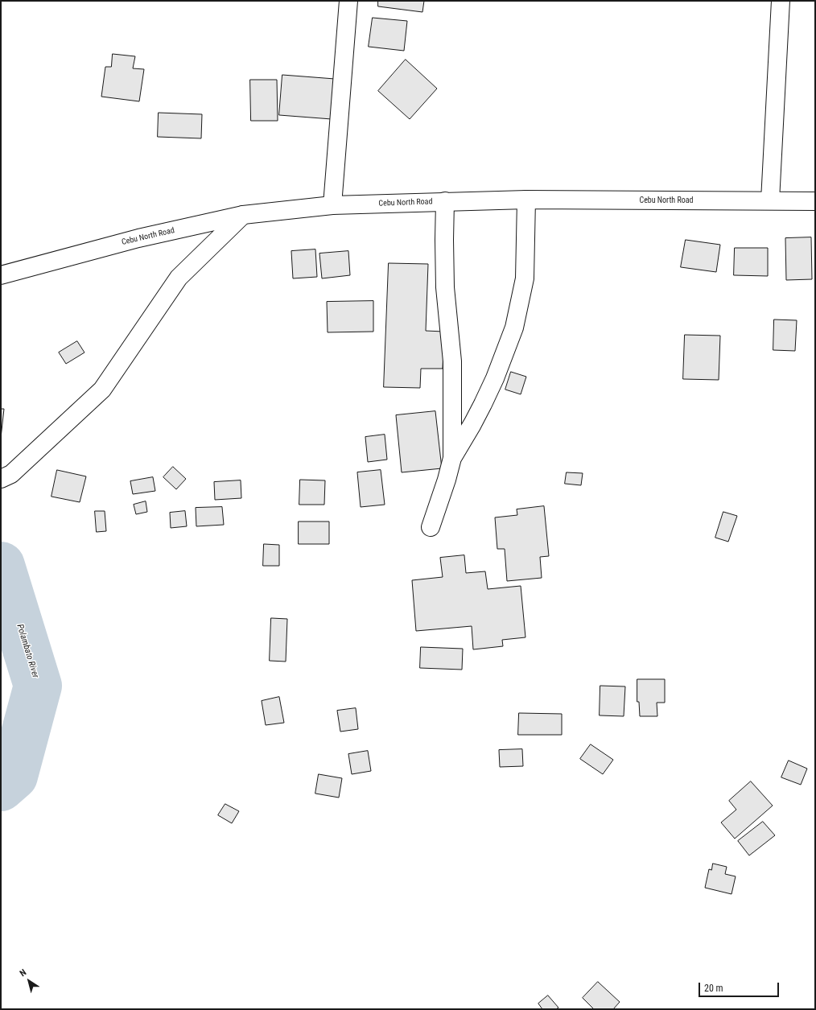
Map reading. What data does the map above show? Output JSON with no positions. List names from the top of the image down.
{
  "streets": {
    "main road": ["Cebu North Road"]
  },
  "water": ["Polambato River"],
  "scale_bar": "20 m",
  "north": "top left"
}
